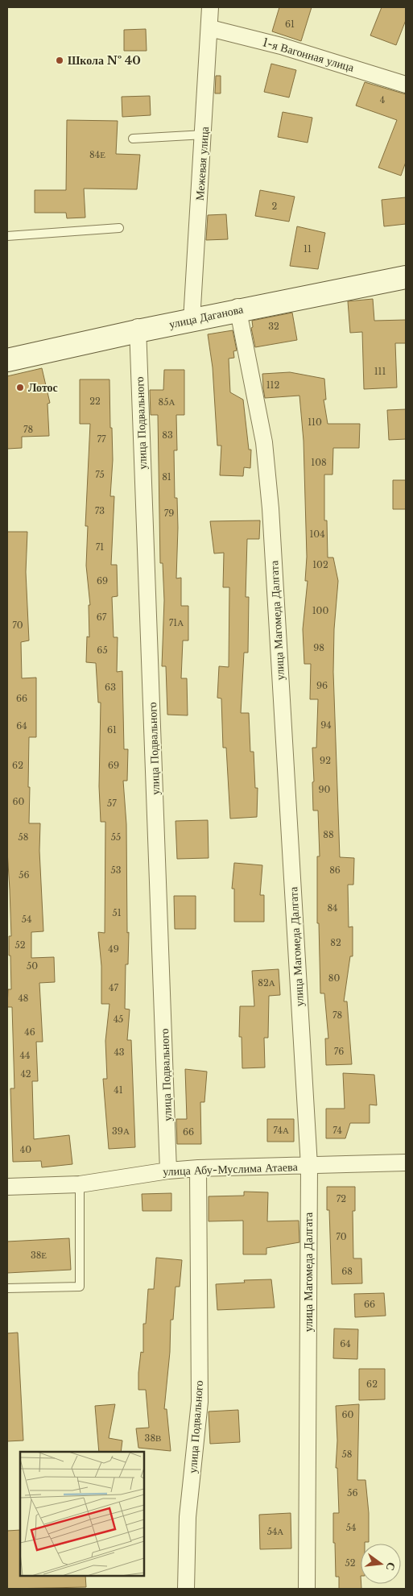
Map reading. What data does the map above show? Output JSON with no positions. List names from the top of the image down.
{
  "streets": {
    "main road": ["улица Даганова"],
    "street": [
      "1-я Вагонная улица",
      "Межевая улица",
      "улица Подвального",
      "улица Магомеда Далгата",
      "улица Абу-Муслима Атаева"
    ]
  },
  "crossings": [
    ["1-я Вагонная улица", "Межевая улица"],
    ["Межевая улица", "улица Даганова"],
    ["улица Даганова", "улица Подвального"],
    ["улица Даганова", "улица Магомеда Далгата"],
    ["улица Подвального", "улица Абу-Муслима Атаева"],
    ["улица Магомеда Далгата", "улица Абу-Муслима Атаева"]
  ],
  "places": ["Школа № 40", "Лотос"],
  "house_numbers": [
    "61",
    "4",
    "84Е",
    "2",
    "11",
    "32",
    "111",
    "112",
    "22",
    "85А",
    "110",
    "78",
    "83",
    "77",
    "108",
    "75",
    "81",
    "73",
    "79",
    "104",
    "71",
    "102",
    "69",
    "100",
    "67",
    "71А",
    "70",
    "98",
    "65",
    "96",
    "63",
    "66",
    "94",
    "64",
    "61",
    "92",
    "62",
    "69",
    "90",
    "60",
    "57",
    "88",
    "58",
    "55",
    "53",
    "86",
    "56",
    "84",
    "51",
    "54",
    "82",
    "52",
    "49",
    "50",
    "80",
    "82А",
    "47",
    "48",
    "78",
    "45",
    "46",
    "76",
    "43",
    "44",
    "42",
    "41",
    "74А",
    "74",
    "39А",
    "66",
    "40",
    "72",
    "70",
    "38Е",
    "68",
    "66",
    "64",
    "62",
    "60",
    "38В",
    "58",
    "56",
    "54",
    "54А",
    "52"
  ],
  "north": "right"
}
